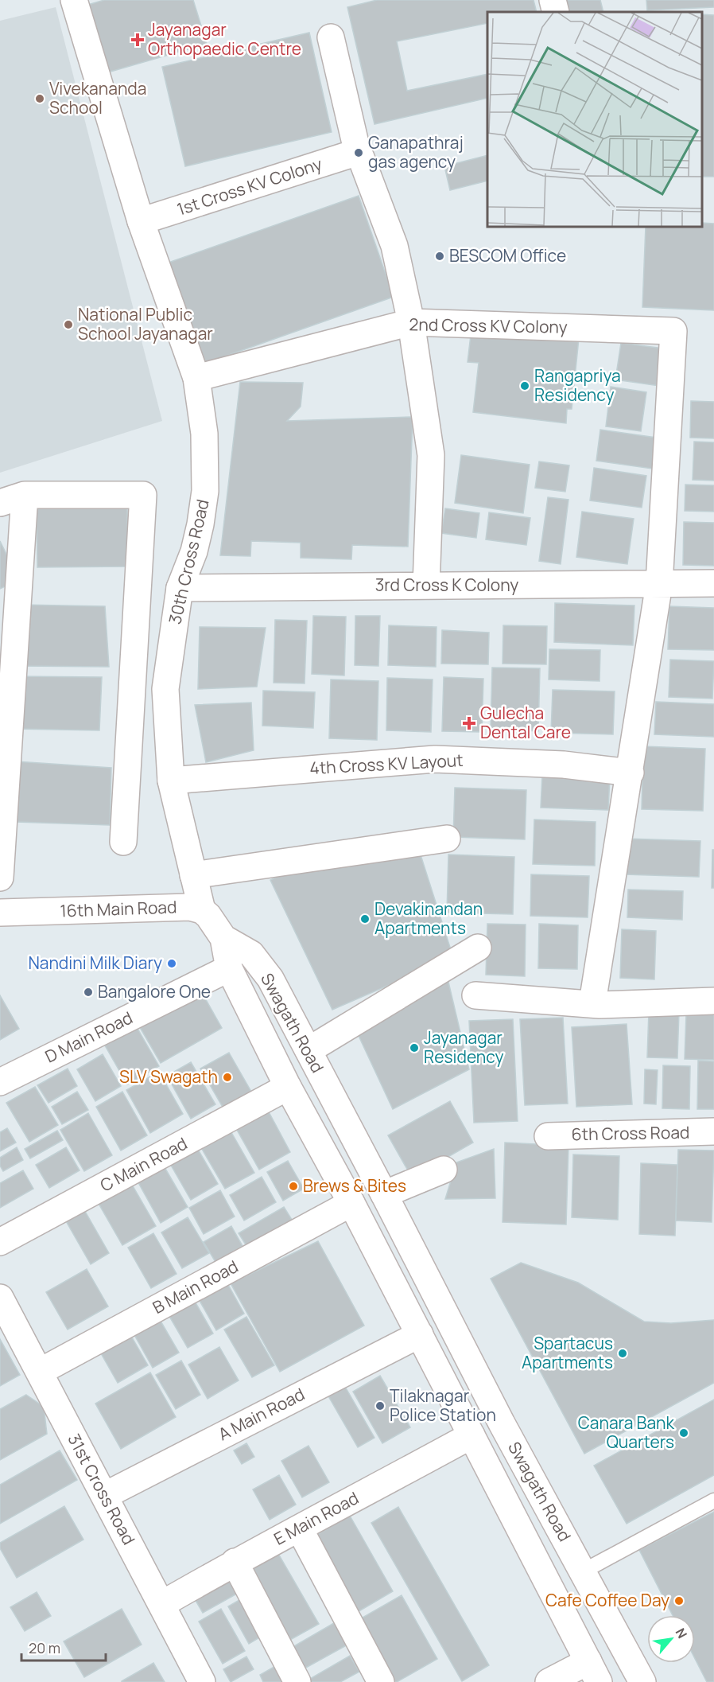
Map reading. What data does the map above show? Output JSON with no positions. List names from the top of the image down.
{
  "streets": {
    "street": [
      "1st Cross KV Colony",
      "2nd Cross KV Colony",
      "30th Cross Road",
      "3rd Cross K Colony",
      "4th Cross KV Layout",
      "16th Main Road",
      "Swagath Road",
      "D Main Road",
      "6th Cross Road",
      "C Main Road",
      "B Main Road",
      "A Main Road",
      "31st Cross Road",
      "E Main Road"
    ]
  },
  "crossings": [
    ["1st Cross KV Colony", "30th Cross Road"],
    ["2nd Cross KV Colony", "30th Cross Road"],
    ["2nd Cross KV Colony", "3rd Cross K Colony"],
    ["30th Cross Road", "3rd Cross K Colony"],
    ["30th Cross Road", "4th Cross KV Layout"],
    ["30th Cross Road", "16th Main Road"],
    ["16th Main Road", "Swagath Road"],
    ["Swagath Road", "D Main Road"],
    ["Swagath Road", "C Main Road"],
    ["Swagath Road", "B Main Road"],
    ["Swagath Road", "A Main Road"],
    ["Swagath Road", "E Main Road"],
    ["B Main Road", "31st Cross Road"],
    ["A Main Road", "31st Cross Road"],
    ["31st Cross Road", "E Main Road"]
  ],
  "places": {
    "health": ["Jayanagar Orthopaedic Centre", "Gulecha Dental Care"],
    "other": [
      "Vivekananda School",
      "Ganapathraj gas agency",
      "BESCOM Office",
      "National Public School Jayanagar",
      "Rangapriya Residency",
      "Devakinandan Apartments",
      "Nandini Milk Diary",
      "Bangalore One",
      "Jayanagar Residency",
      "SLV Swagath",
      "Brews & Bites",
      "Spartacus Apartments",
      "Tilaknagar Police Station",
      "Canara Bank Quarters",
      "Cafe Coffee Day"
    ]
  },
  "scale_bar": "20 m",
  "north": "top right"
}
